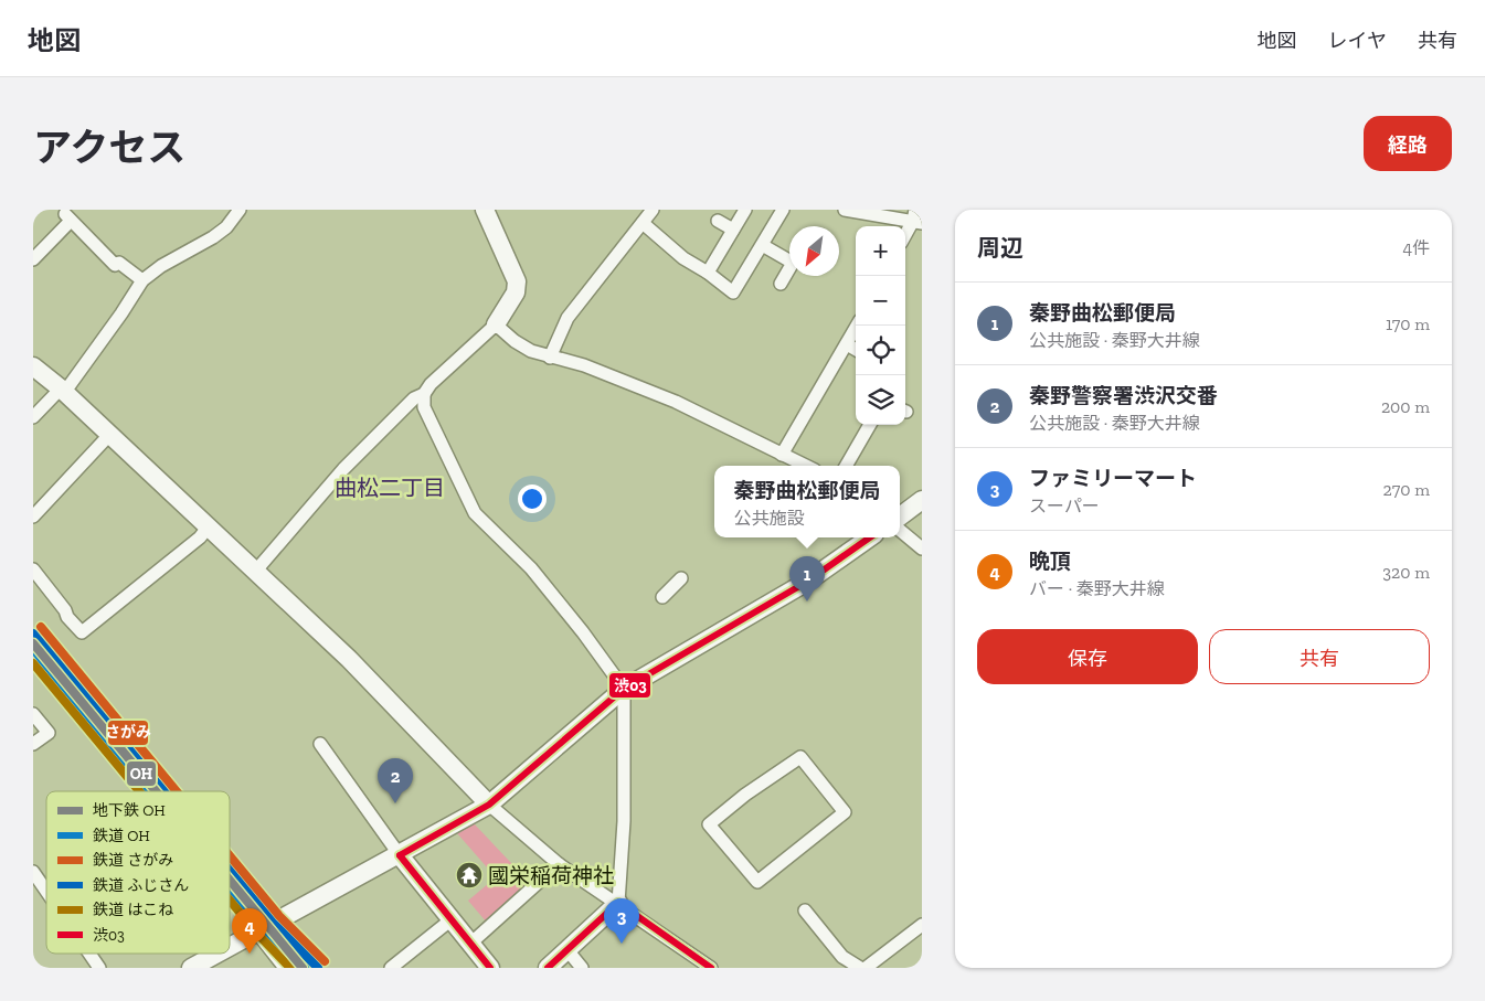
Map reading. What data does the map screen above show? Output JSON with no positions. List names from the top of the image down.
{
  "districts": ["曲松二丁目"],
  "places": {
    "temple": ["國栄稲荷神社"]
  },
  "lines": [
    "transit line 渋03",
    "rail line さがみ",
    "rail line ふじさん",
    "metro line OH",
    "rail line OH",
    "rail line はこね"
  ],
  "legend": [
    "地下鉄 OH",
    "鉄道 OH",
    "鉄道 さがみ",
    "鉄道 ふじさん",
    "鉄道 はこね",
    "渋03"
  ],
  "north": "bottom left",
  "page": {
    "header": "地図",
    "nav": ["地図", "レイヤ", "共有"],
    "title": "アクセス",
    "buttons": [
      "経路",
      ["保存", "共有"]
    ],
    "heading": ["周辺", "4件"],
    "map_buttons": ["+", "−"],
    "list": [
      {
        "mark": "1",
        "name": "秦野曲松郵便局",
        "note": "公共施設 · 秦野大井線",
        "value": "170 m"
      },
      {
        "mark": "2",
        "name": "秦野警察署渋沢交番",
        "note": "公共施設 · 秦野大井線",
        "value": "200 m"
      },
      {
        "mark": "3",
        "name": "ファミリーマート",
        "note": "スーパー",
        "value": "270 m"
      },
      {
        "mark": "4",
        "name": "晩頂",
        "note": "バー · 秦野大井線",
        "value": "320 m"
      }
    ],
    "popup": ["秦野曲松郵便局", "公共施設"],
    "pins": [
      "1",
      "2",
      "3",
      "4"
    ]
  }
}
